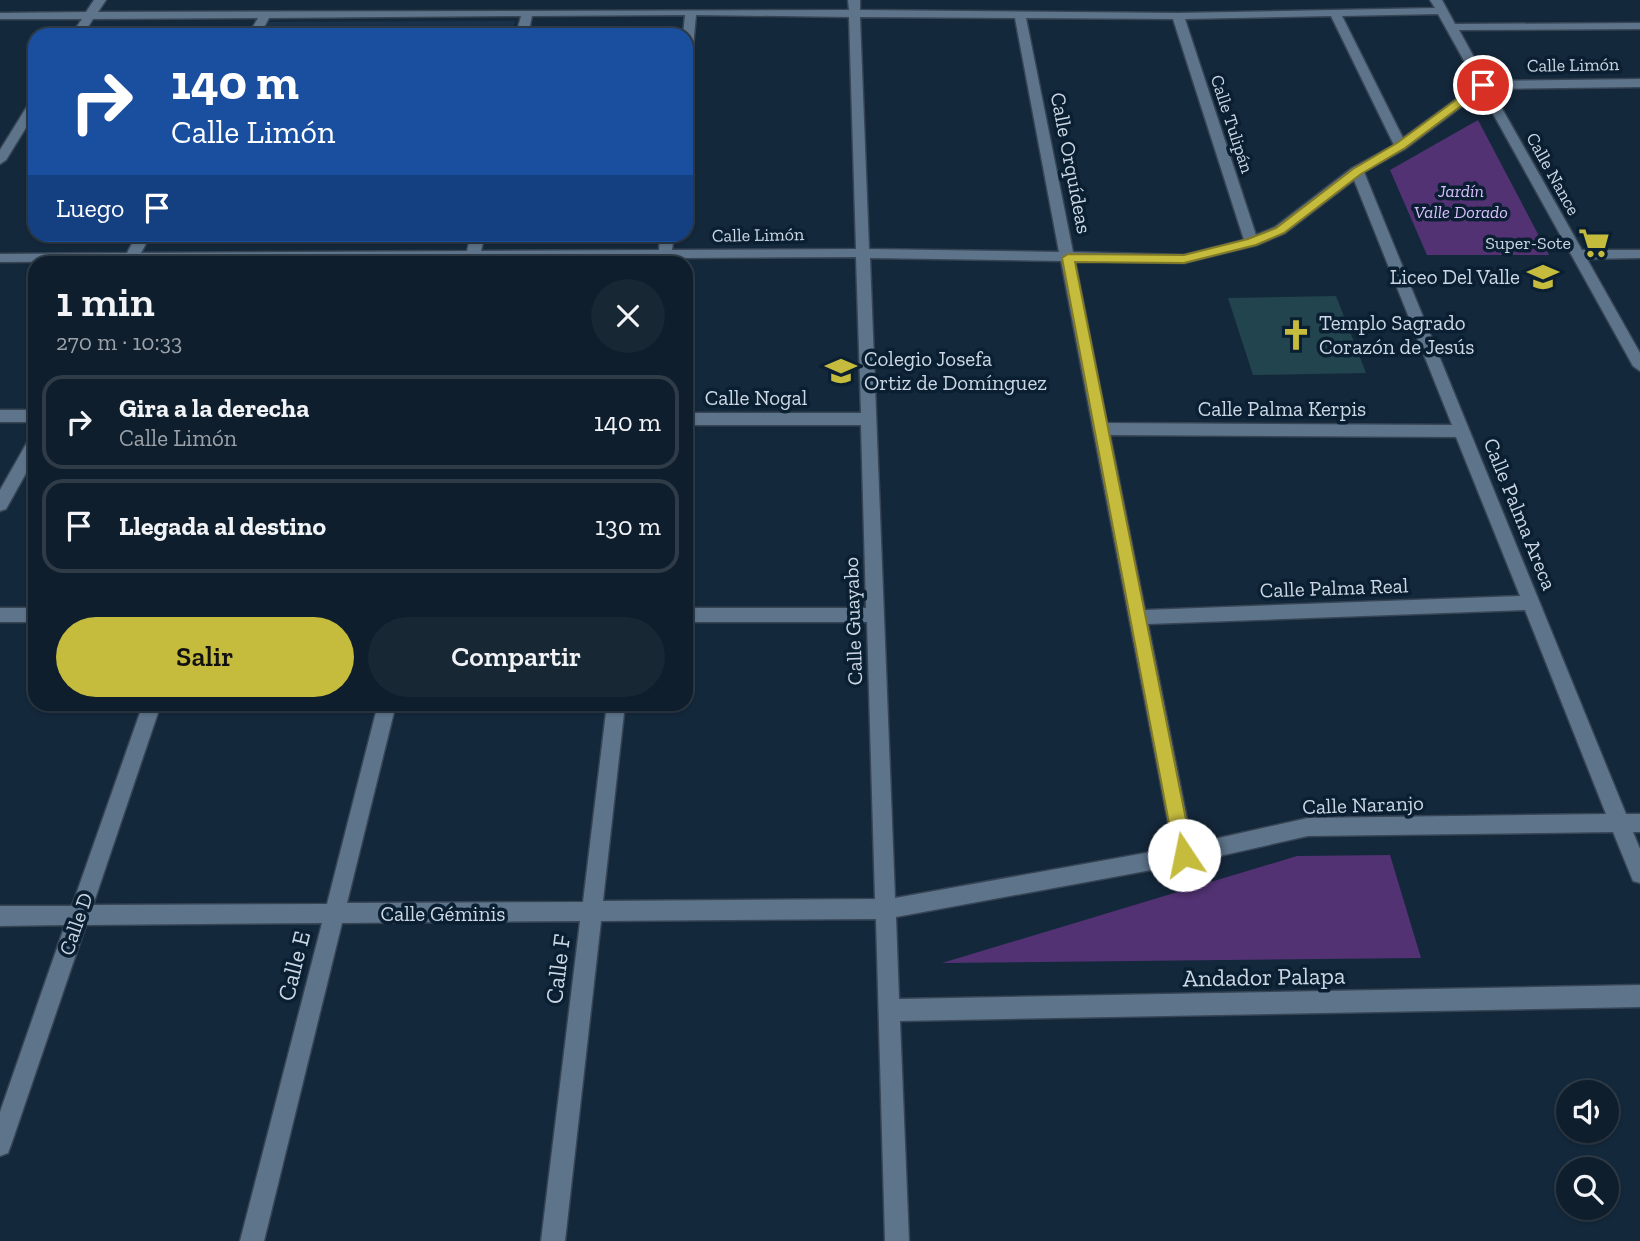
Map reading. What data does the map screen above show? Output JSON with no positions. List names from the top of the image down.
{
  "streets": {
    "street": [
      "Calle Limón",
      "Calle Tulipán",
      "Calle Orquídeas",
      "Calle Nance",
      "Calle Nogal",
      "Calle Palma Kerpis",
      "Calle Palma Areca",
      "Calle Palma Real",
      "Calle Guayabo",
      "Calle Naranjo",
      "Calle Géminis",
      "Calle D",
      "Calle E",
      "Calle F",
      "Andador Palapa"
    ]
  },
  "crossings": [
    ["Calle Limón", "Calle Tulipán"],
    ["Calle Limón", "Calle Orquídeas"],
    ["Calle Limón", "Calle Nance"],
    ["Calle Limón", "Calle Palma Areca"],
    ["Calle Limón", "Calle Guayabo"],
    ["Calle Orquídeas", "Calle Palma Kerpis"],
    ["Calle Orquídeas", "Calle Palma Real"],
    ["Calle Orquídeas", "Calle Naranjo"],
    ["Calle Nogal", "Calle Guayabo"],
    ["Calle Palma Kerpis", "Calle Palma Areca"],
    ["Calle Palma Areca", "Calle Palma Real"],
    ["Calle Palma Areca", "Calle Naranjo"],
    ["Calle Guayabo", "Calle Naranjo"],
    ["Calle Guayabo", "Calle Géminis"],
    ["Calle Guayabo", "Andador Palapa"],
    ["Calle Naranjo", "Calle Géminis"],
    ["Calle Géminis", "Calle D"],
    ["Calle Géminis", "Calle E"],
    ["Calle Géminis", "Calle F"]
  ],
  "parks": ["Jardín Valle Dorado"],
  "places": {
    "supermarket": ["Super-Sote"],
    "school or university": ["Liceo Del Valle", "Colegio Josefa Ortiz de Domínguez"],
    "church": ["Templo Sagrado Corazón de Jesús"]
  },
  "page": {
    "turn": ["140 m", "Calle Limón"],
    "then": "Luego",
    "heading": ["1 min", "270 m · 10:33"],
    "list": [
      {
        "name": "Gira a la derecha",
        "note": "Calle Limón",
        "value": "140 m"
      },
      {
        "name": "Llegada al destino",
        "value": "130 m"
      }
    ],
    "buttons": ["Salir", "Compartir"]
  }
}
